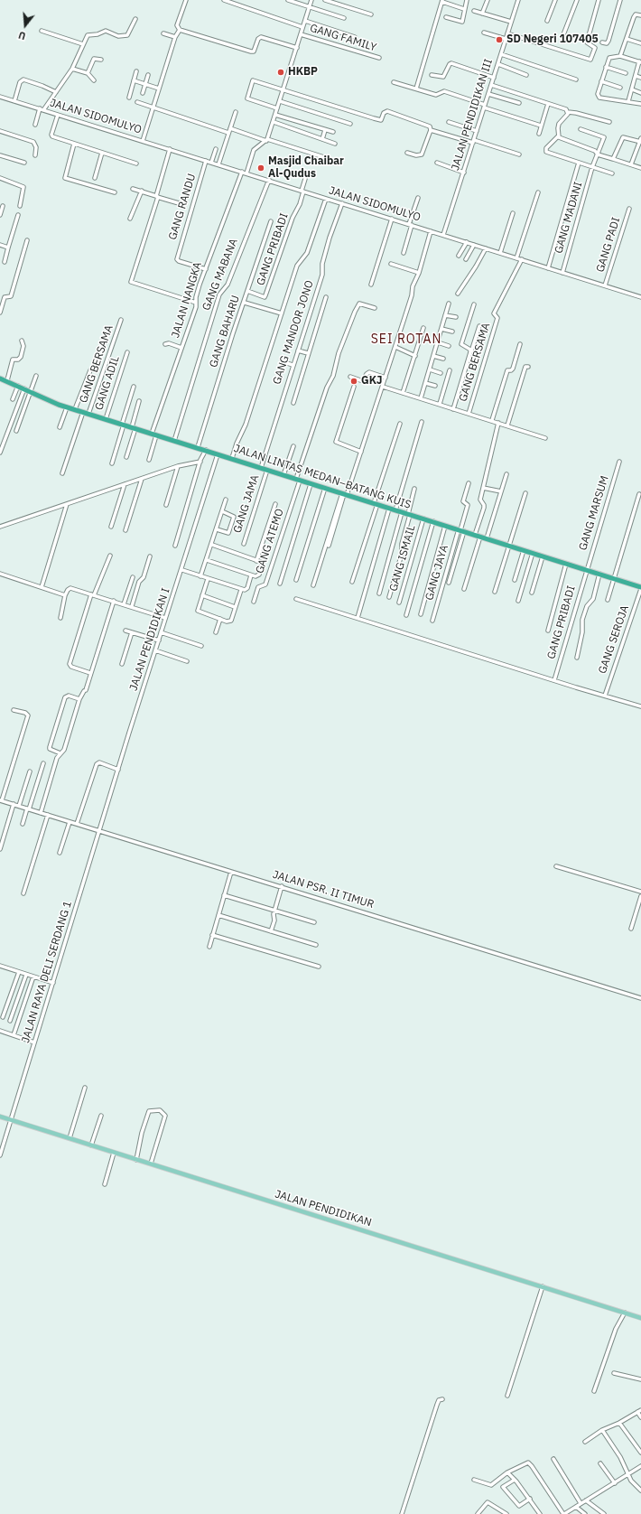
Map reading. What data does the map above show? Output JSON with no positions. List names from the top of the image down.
{
  "streets": {
    "highway": ["JALAN LINTAS MEDAN–BATANG KUIS"],
    "main road": ["JALAN PENDIDIKAN"],
    "street": [
      "GANG FAMILY",
      "JALAN PENDIDIKAN III",
      "JALAN SIDOMULYO",
      "GANG RANDU",
      "GANG MADANI",
      "GANG PADI",
      "GANG PRIBADI",
      "GANG MABANA",
      "JALAN NANGKA",
      "GANG BAHARU",
      "GANG MANDOR JONO",
      "GANG BERSAMA",
      "GANG ADIL",
      "GANG JAMA",
      "GANG MARSUM",
      "GANG ATEMO",
      "GANG ISMAIL",
      "GANG JAYA",
      "JALAN PENDIDIKAN I",
      "GANG SEROJA",
      "JALAN PSR. II TIMUR",
      "JALAN RAYA DELI SERDANG 1"
    ]
  },
  "crossings": [
    ["JALAN PENDIDIKAN III", "JALAN SIDOMULYO"],
    ["JALAN SIDOMULYO", "GANG RANDU"],
    ["JALAN SIDOMULYO", "GANG MADANI"],
    ["JALAN SIDOMULYO", "GANG PADI"],
    ["JALAN SIDOMULYO", "GANG PRIBADI"],
    ["JALAN SIDOMULYO", "GANG MABANA"],
    ["JALAN SIDOMULYO", "JALAN NANGKA"],
    ["JALAN SIDOMULYO", "GANG MANDOR JONO"],
    ["JALAN SIDOMULYO", "GANG BERSAMA"],
    ["GANG RANDU", "JALAN NANGKA"],
    ["GANG PRIBADI", "GANG BAHARU"],
    ["GANG PRIBADI", "JALAN LINTAS MEDAN–BATANG KUIS"],
    ["GANG PRIBADI", "GANG MARSUM"],
    ["GANG MABANA", "JALAN LINTAS MEDAN–BATANG KUIS"],
    ["JALAN NANGKA", "JALAN LINTAS MEDAN–BATANG KUIS"],
    ["GANG BAHARU", "JALAN LINTAS MEDAN–BATANG KUIS"],
    ["GANG MANDOR JONO", "JALAN LINTAS MEDAN–BATANG KUIS"],
    ["GANG BERSAMA", "JALAN LINTAS MEDAN–BATANG KUIS"],
    ["GANG ADIL", "JALAN LINTAS MEDAN–BATANG KUIS"],
    ["JALAN LINTAS MEDAN–BATANG KUIS", "GANG JAMA"],
    ["JALAN LINTAS MEDAN–BATANG KUIS", "GANG MARSUM"],
    ["JALAN LINTAS MEDAN–BATANG KUIS", "GANG ATEMO"],
    ["JALAN LINTAS MEDAN–BATANG KUIS", "GANG ISMAIL"],
    ["JALAN LINTAS MEDAN–BATANG KUIS", "GANG JAYA"],
    ["JALAN LINTAS MEDAN–BATANG KUIS", "JALAN PENDIDIKAN I"],
    ["JALAN LINTAS MEDAN–BATANG KUIS", "GANG SEROJA"],
    ["JALAN PENDIDIKAN I", "JALAN PSR. II TIMUR"],
    ["JALAN PENDIDIKAN I", "JALAN RAYA DELI SERDANG 1"],
    ["JALAN PSR. II TIMUR", "JALAN RAYA DELI SERDANG 1"],
    ["JALAN RAYA DELI SERDANG 1", "JALAN PENDIDIKAN"]
  ],
  "districts": ["SEI ROTAN"],
  "places": [
    "SD Negeri 107405",
    "HKBP",
    "Masjid Chaibar Al-Qudus",
    "GKJ"
  ],
  "north": "bottom"
}
